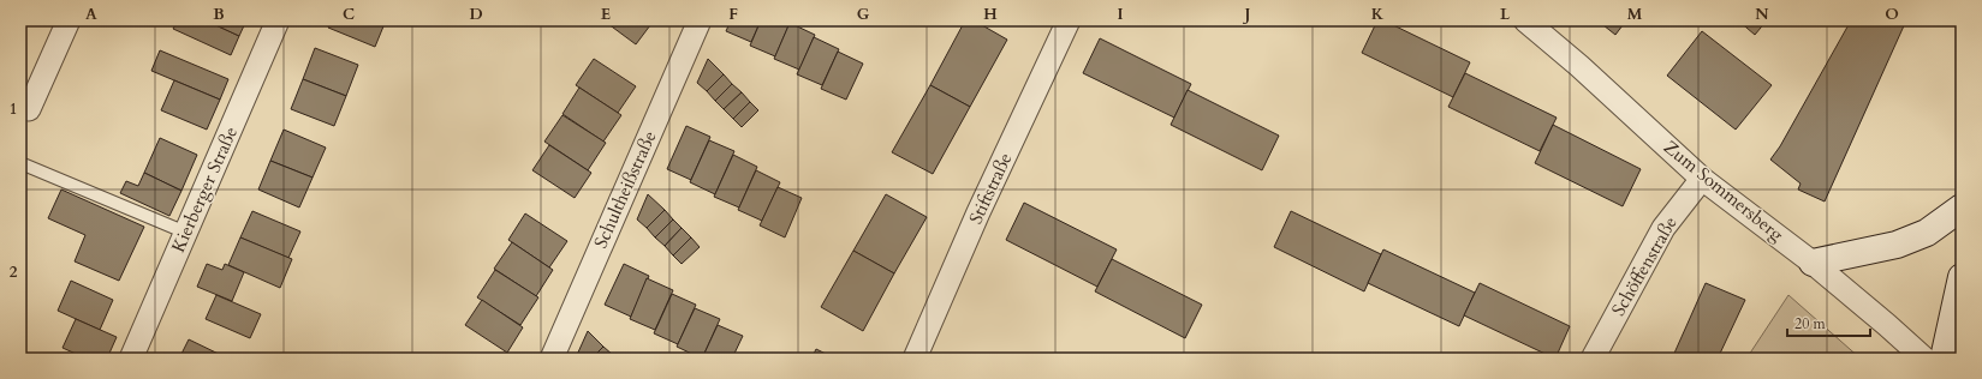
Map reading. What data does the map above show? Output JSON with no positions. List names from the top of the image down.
{
  "streets": {
    "street": [
      "Stiftstraße",
      "Kierberger Straße",
      "Schultheißstraße",
      "Zum Sommersberg",
      "Schöffenstraße"
    ]
  },
  "crossings": [
    ["Zum Sommersberg", "Schöffenstraße"]
  ],
  "scale_bar": "20 m",
  "grid": {
    "columns": [
      "A",
      "B",
      "C",
      "D",
      "E",
      "F",
      "G",
      "H",
      "I",
      "J",
      "K",
      "L",
      "M",
      "N",
      "O"
    ],
    "rows": ["1", "2"]
  }
}
